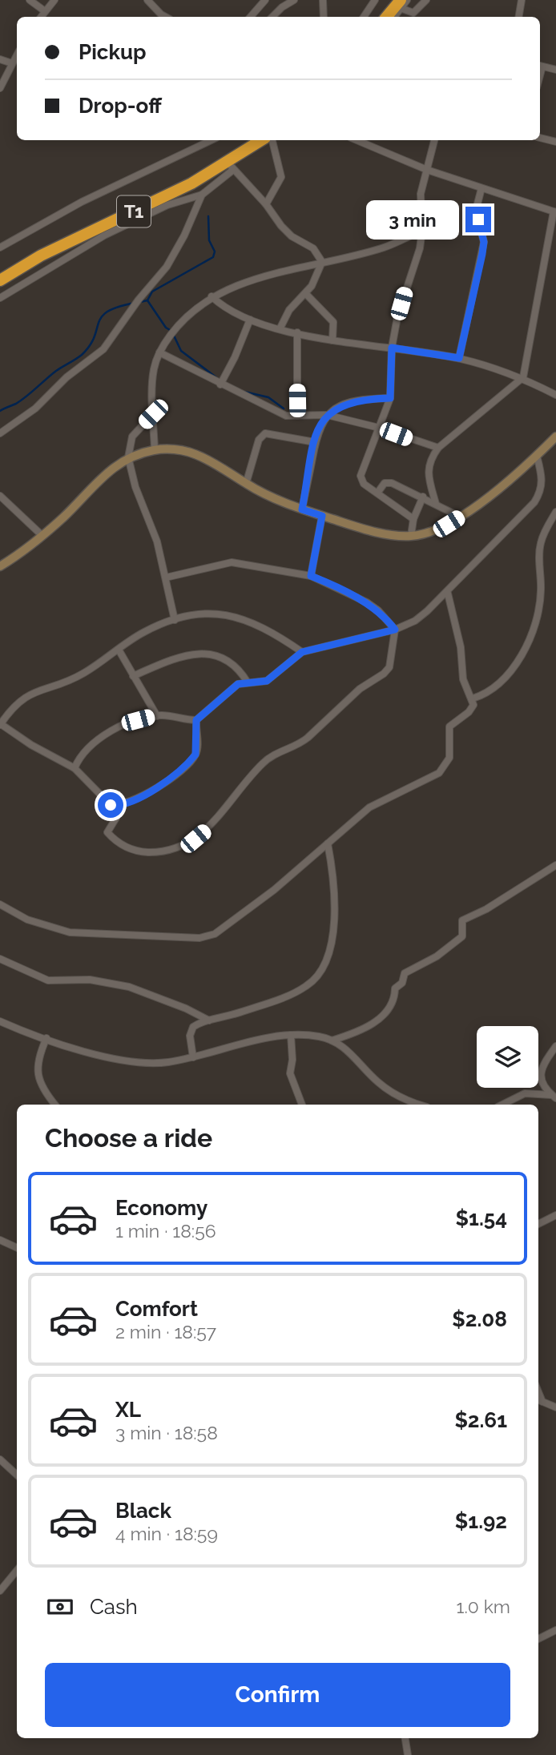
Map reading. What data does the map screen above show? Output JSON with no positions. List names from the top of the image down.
{
  "streets": {
    "highway": ["T1"]
  },
  "page": {
    "banner": ["Pickup", "Drop-off"],
    "bubble": "3 min",
    "heading": "Choose a ride",
    "list": [
      {
        "name": "Economy",
        "note": "1 min · 18:56",
        "value": "$1.54"
      },
      {
        "name": "Comfort",
        "note": "2 min · 18:57",
        "value": "$2.08"
      },
      {
        "name": "XL",
        "note": "3 min · 18:58",
        "value": "$2.61"
      },
      {
        "name": "Black",
        "note": "4 min · 18:59",
        "value": "$1.92"
      }
    ],
    "pay": ["Cash", "1.0 km"],
    "buttons": "Confirm"
  }
}
